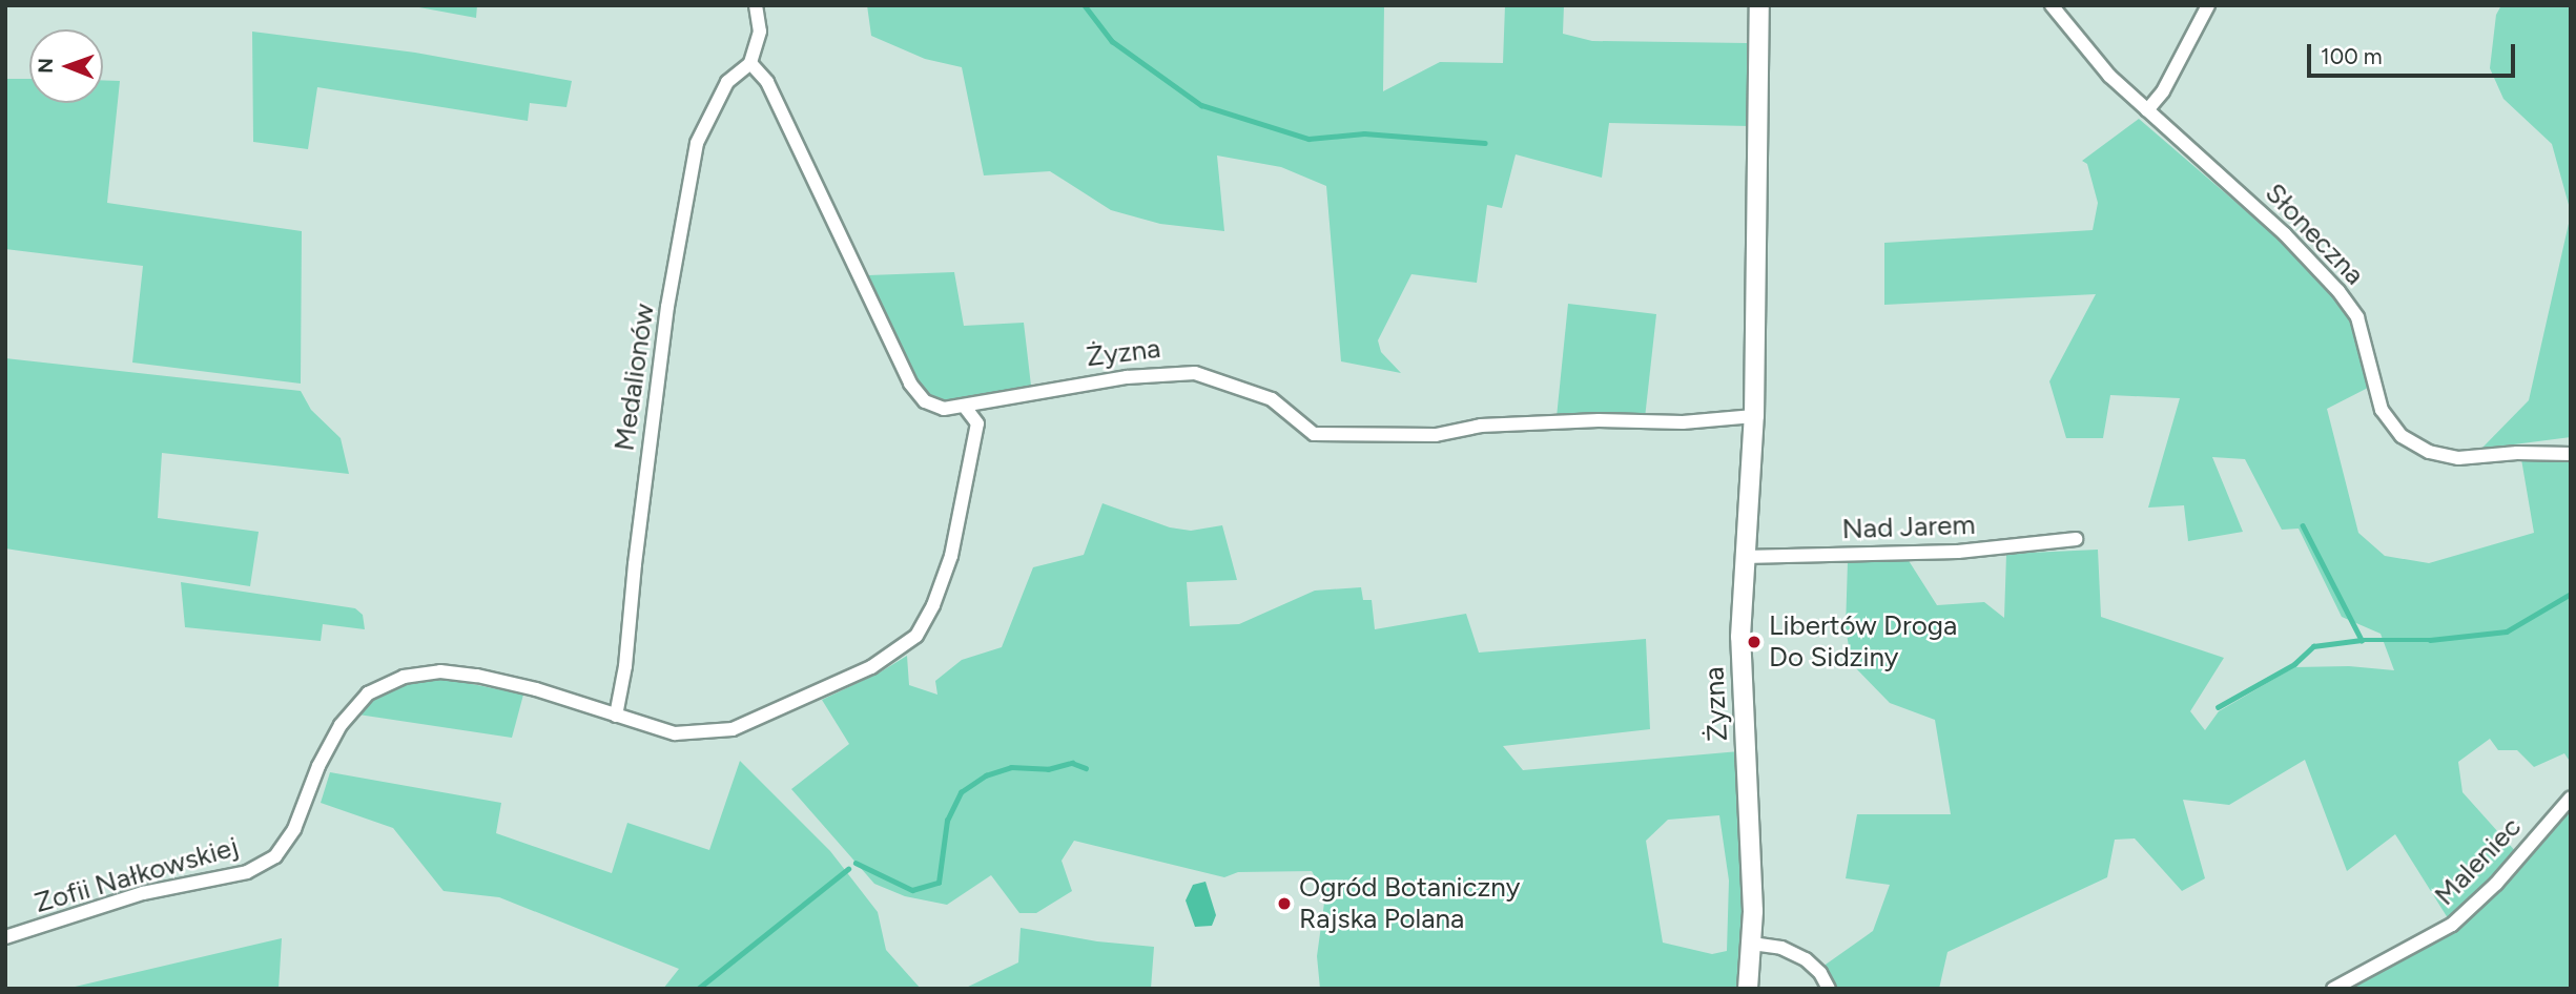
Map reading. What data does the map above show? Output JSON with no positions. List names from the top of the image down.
{
  "streets": {
    "street": [
      "Słoneczna",
      "Żyzna",
      "Medalionów",
      "Nad Jarem",
      "Maleniec",
      "Zofii Nałkowskiej"
    ]
  },
  "crossings": [
    ["Żyzna", "Medalionów"],
    ["Żyzna", "Nad Jarem"],
    ["Żyzna", "Zofii Nałkowskiej"],
    ["Medalionów", "Zofii Nałkowskiej"]
  ],
  "places": ["Libertów Droga Do Sidziny", "Ogród Botaniczny Rajska Polana"],
  "scale_bar": "100 m",
  "north": "left"
}
